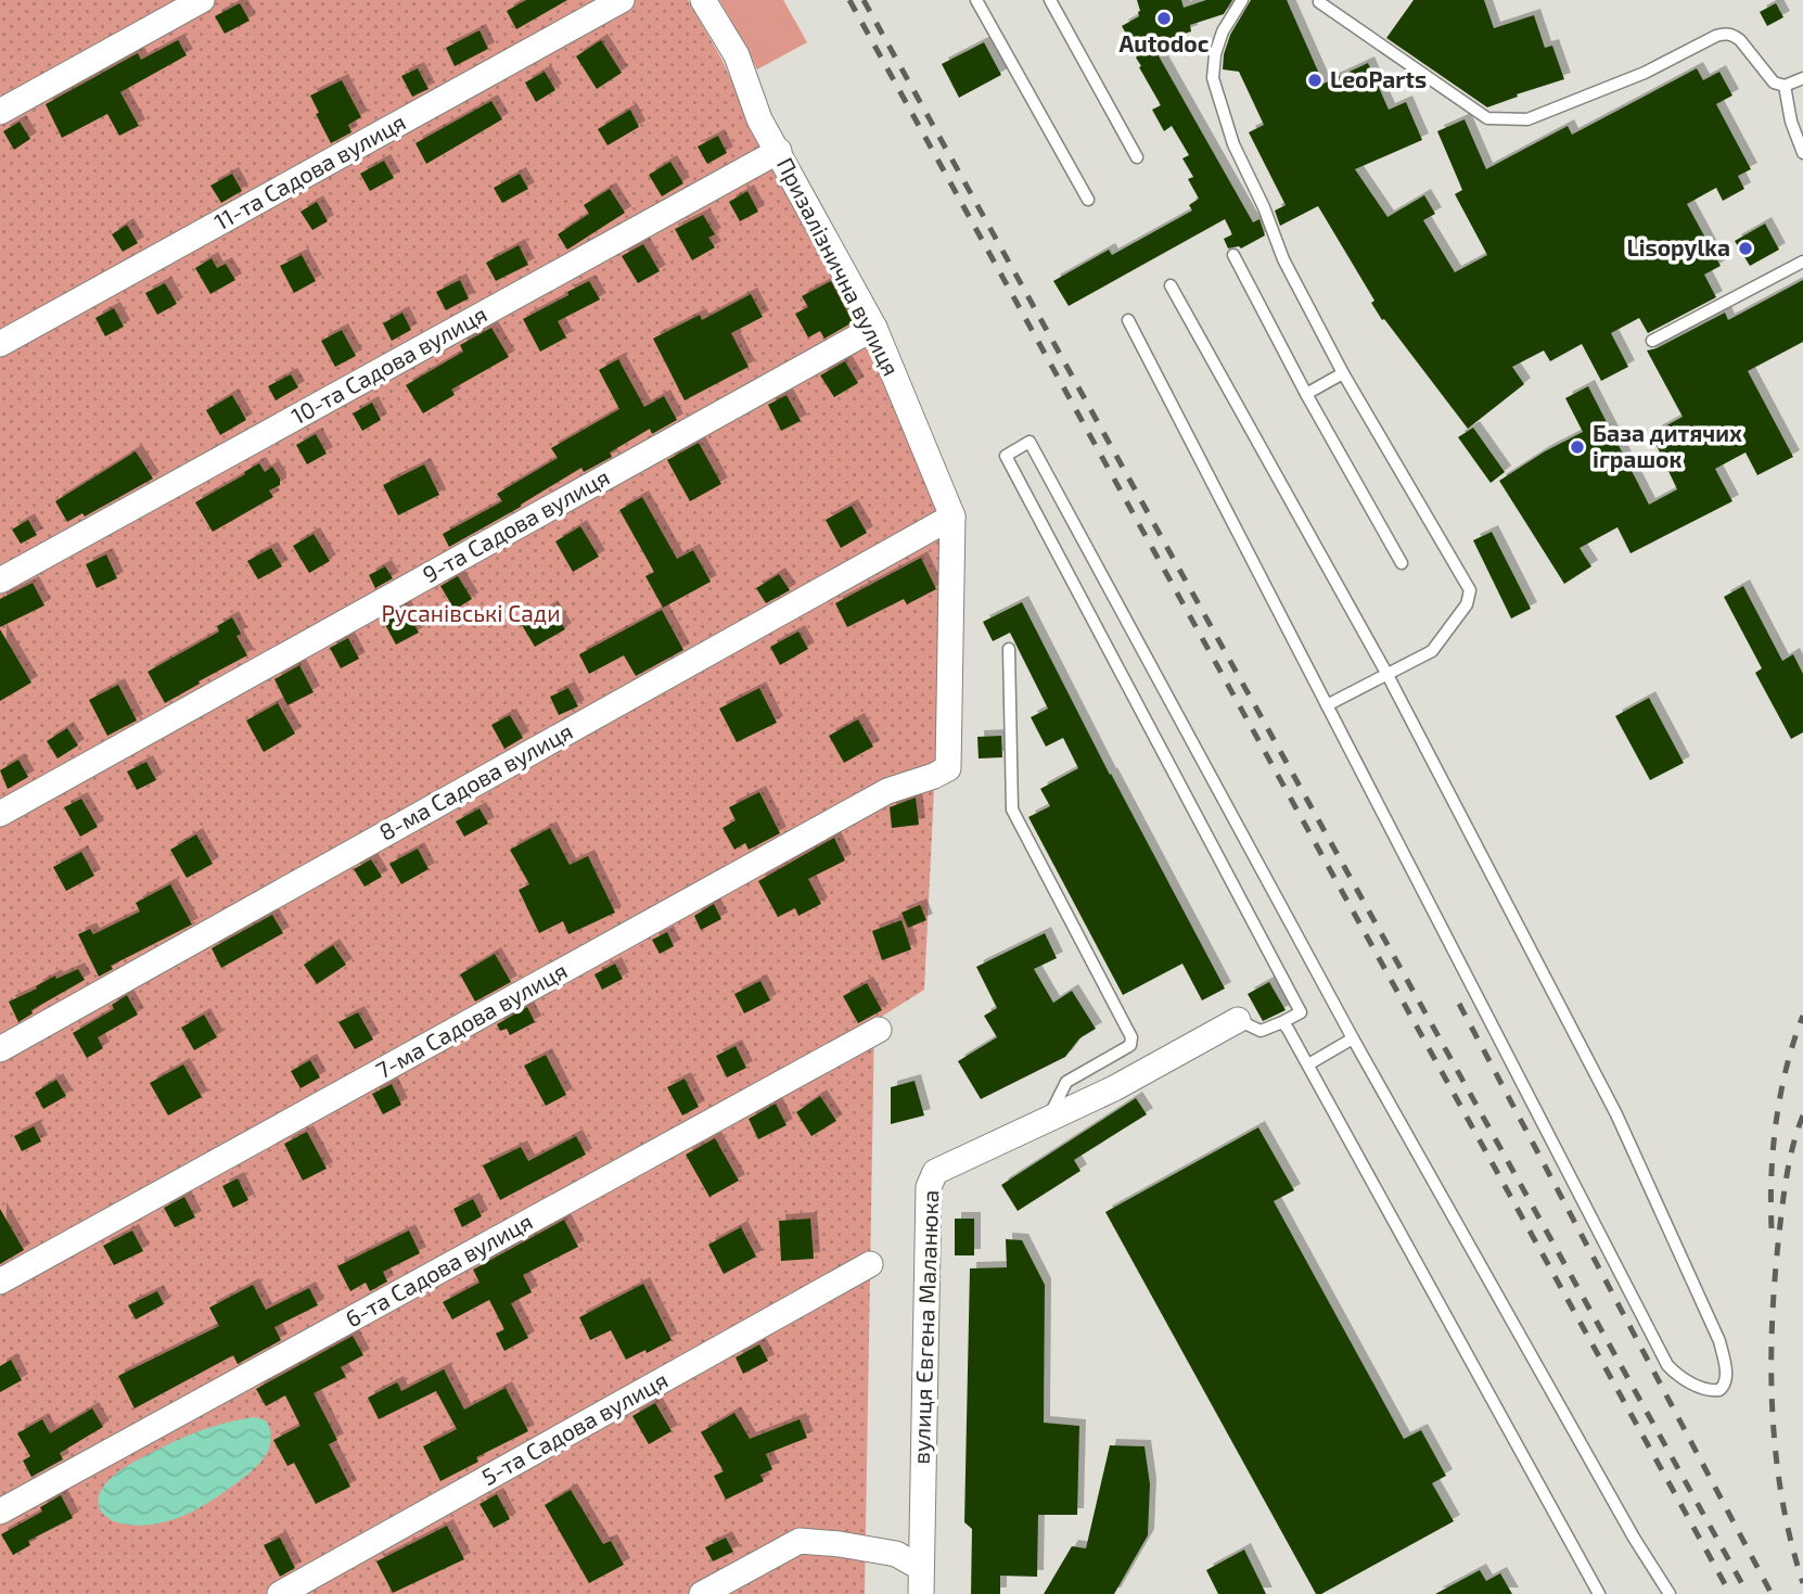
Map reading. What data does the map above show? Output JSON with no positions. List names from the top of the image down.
{
  "streets": {
    "street": [
      "11-та Садова вулиця",
      "Призалізнична вулиця",
      "10-та Садова вулиця",
      "9-та Садова вулиця",
      "8-ма Садова вулиця",
      "7-ма Садова вулиця",
      "6-та Садова вулиця",
      "вулиця Євгена Маланюка",
      "5-та Садова вулиця"
    ]
  },
  "crossings": [
    ["Призалізнична вулиця", "10-та Садова вулиця"],
    ["Призалізнична вулиця", "9-та Садова вулиця"],
    ["Призалізнична вулиця", "8-ма Садова вулиця"],
    ["Призалізнична вулиця", "7-ма Садова вулиця"]
  ],
  "parks": ["Русанівські Сади"],
  "places": [
    "Autodoc",
    "LeoParts",
    "Lisopylka",
    "База дитячих іграшок"
  ]
}
